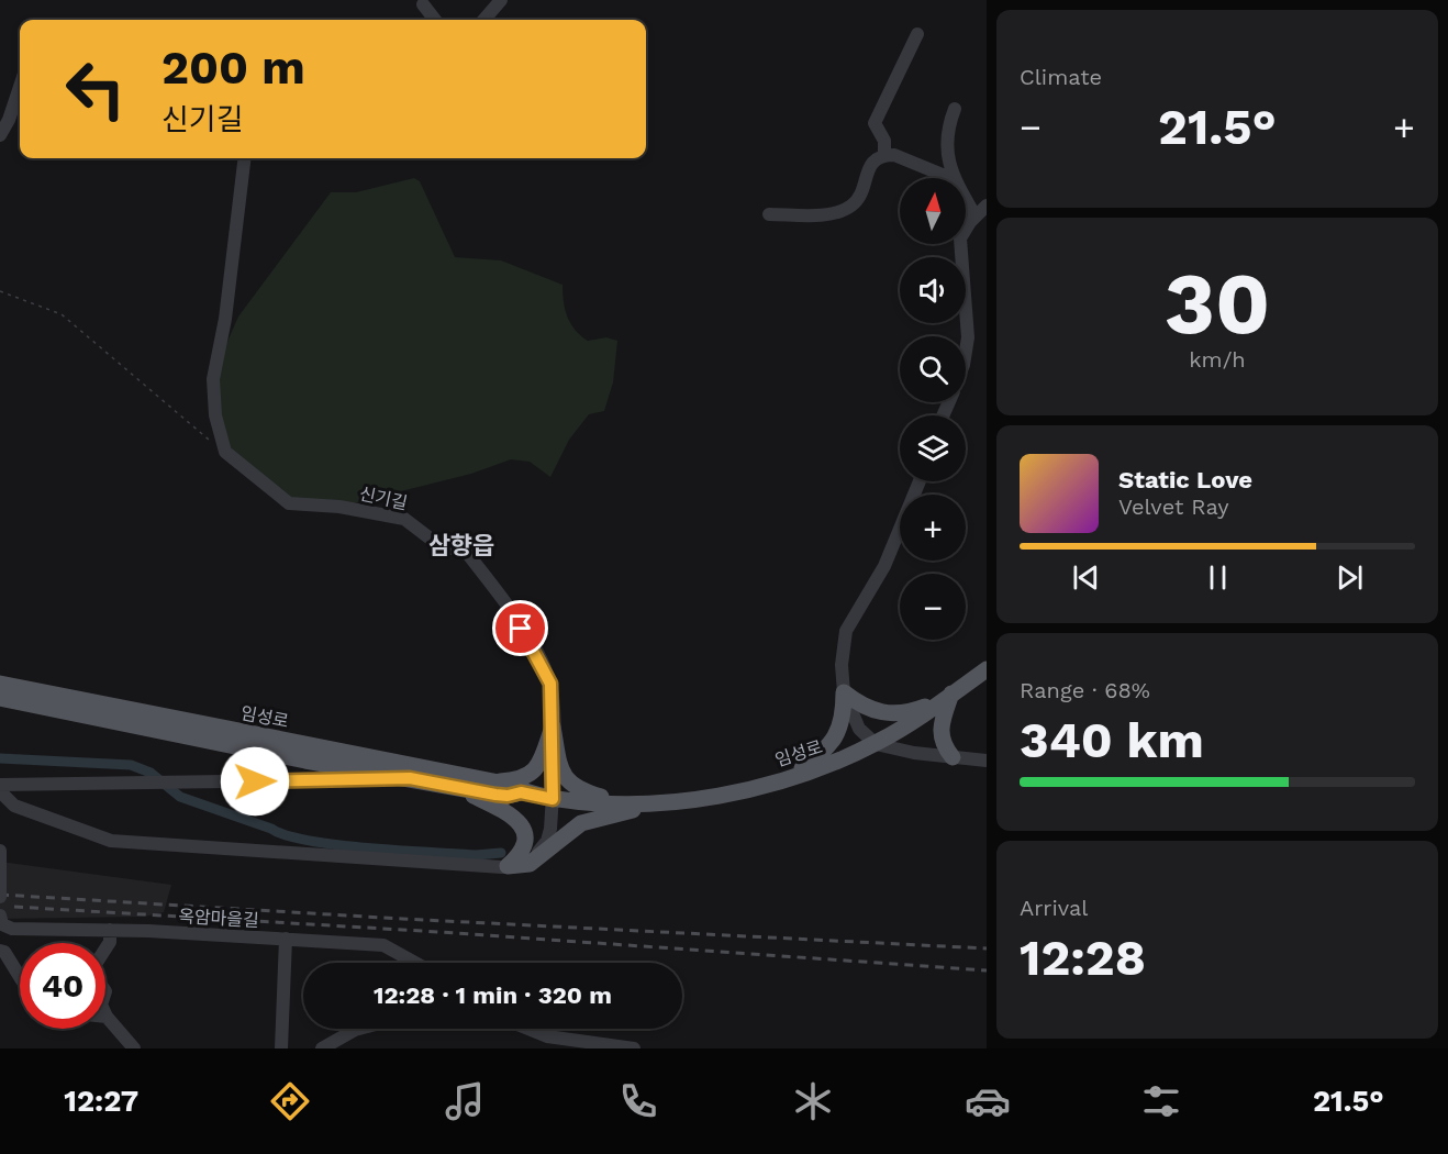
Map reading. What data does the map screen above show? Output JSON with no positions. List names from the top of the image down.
{
  "streets": {
    "main road": ["임성로"],
    "street": ["신기길", "옥암마을길"]
  },
  "crossings": [
    ["신기길", "임성로"]
  ],
  "districts": ["삼향읍"],
  "north": "top",
  "page": {
    "tile": [
      "Climate",
      ["30", "km/h"],
      ["Range · 68%", "340 km"],
      ["Arrival", "12:28"]
    ],
    "turn": ["200 m", "신기길"],
    "heat": ["−", "21.5°", "+"],
    "map_buttons": ["+", "−"],
    "song": ["Static Love", "Velvet Ray"],
    "limit": "40",
    "trip": "12:28 · 1 min · 320 m",
    "tabs": ["12:27", "21.5°"]
  }
}
